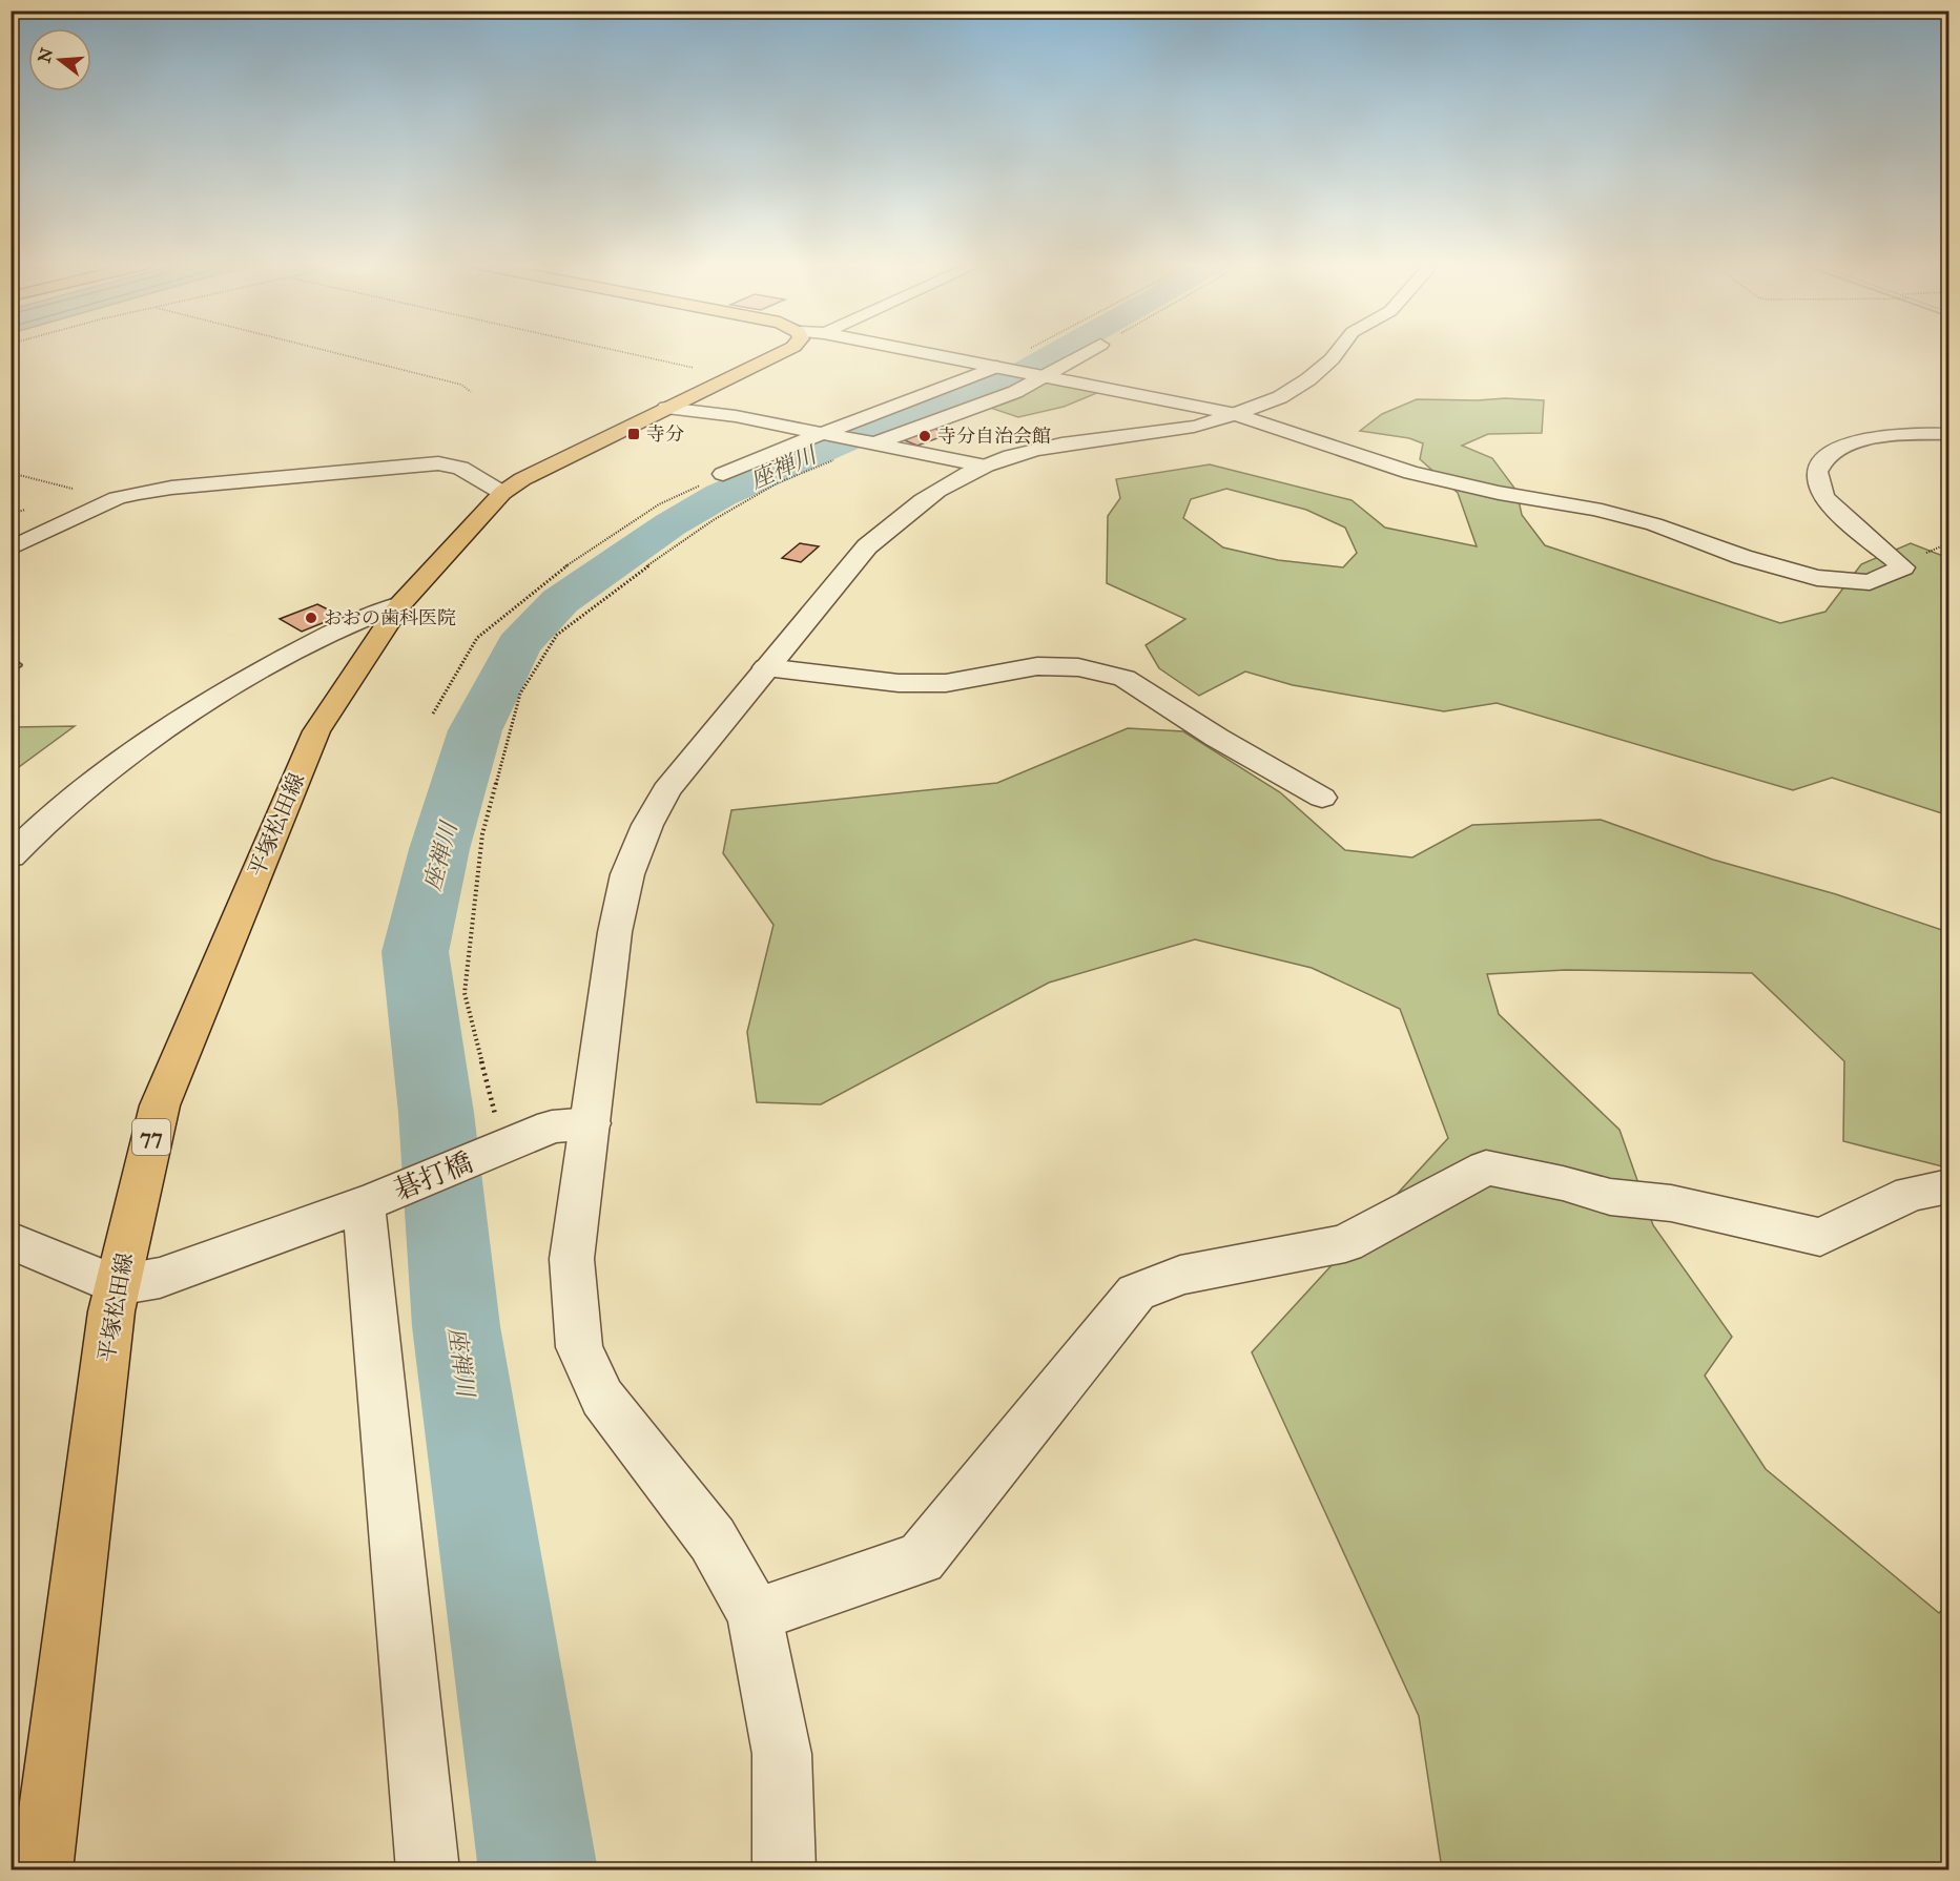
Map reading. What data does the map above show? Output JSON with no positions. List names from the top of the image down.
{
  "streets": {
    "main road": ["平塚松田線", "77"],
    "street": ["碁打橋"]
  },
  "crossings": [
    ["平塚松田線", "碁打橋"]
  ],
  "water": ["座禅川"],
  "places": {
    "transit": ["寺分"],
    "other": ["寺分自治会館", "おおの歯科医院"]
  },
  "north": "left"
}
